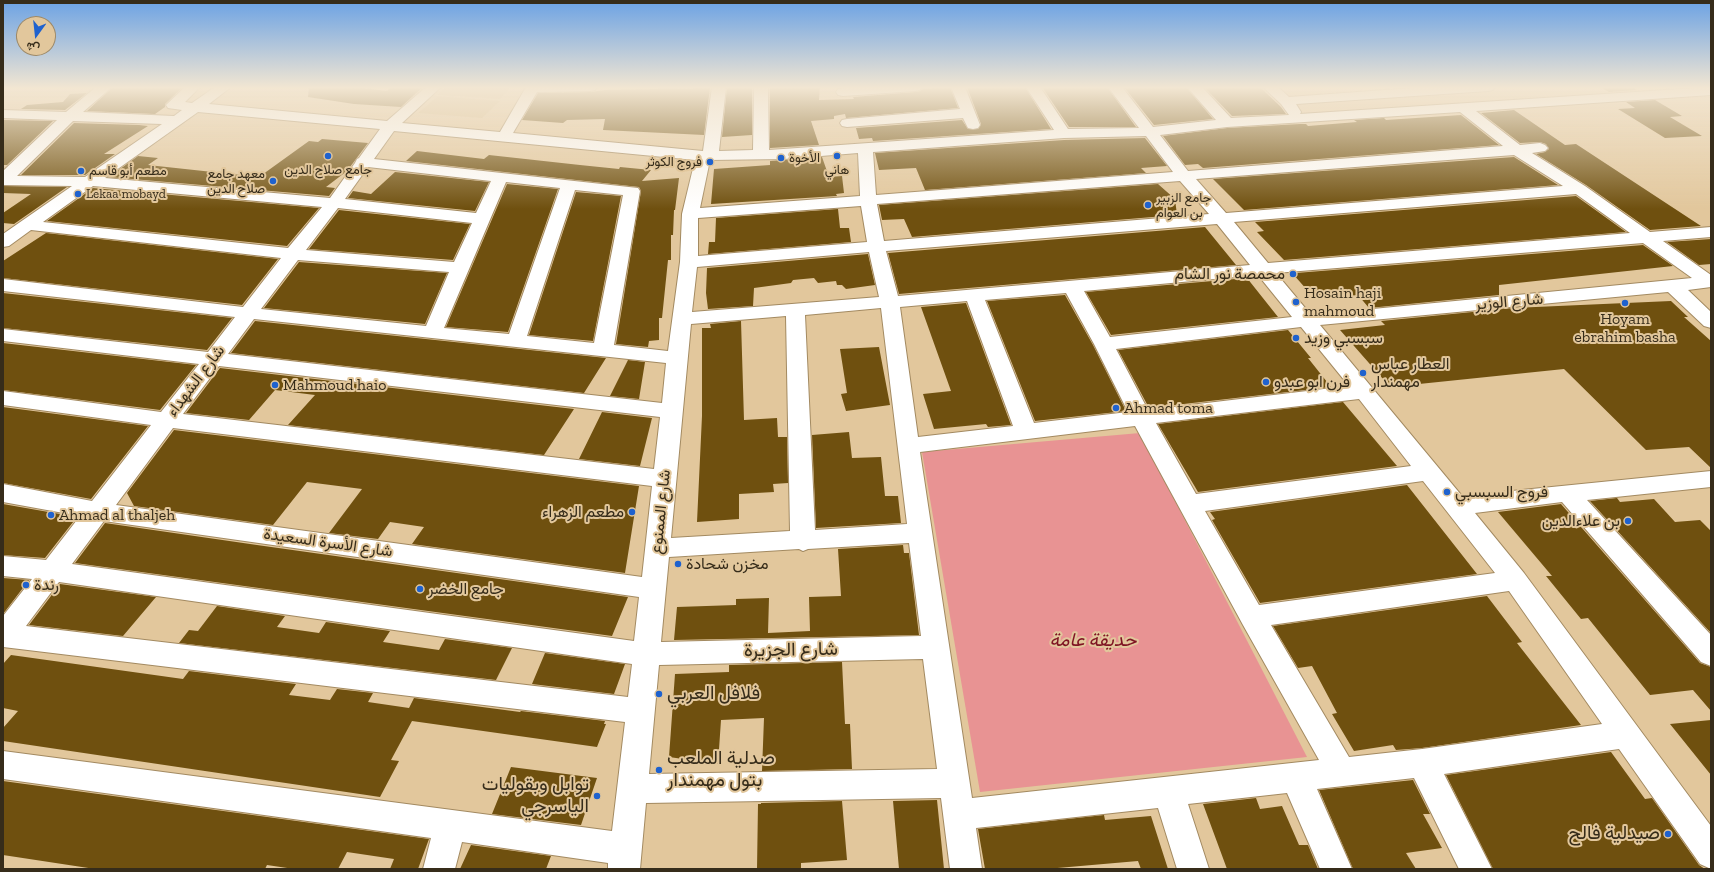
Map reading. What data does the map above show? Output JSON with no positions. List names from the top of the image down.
{
  "streets": {
    "street": [
      "شارع الوزير",
      "شارع الشهداء",
      "شارع الممنوع",
      "شارع الأسرة السعيدة",
      "شارع الجزيرة"
    ]
  },
  "crossings": [
    ["شارع الشهداء", "شارع الأسرة السعيدة"],
    ["شارع الشهداء", "شارع الجزيرة"],
    ["شارع الممنوع", "شارع الأسرة السعيدة"],
    ["شارع الممنوع", "شارع الجزيرة"]
  ],
  "parks": ["حديقة عامة"],
  "places": [
    "جامع صلاح الدين",
    "هاني",
    "الأخوة",
    "فروج الكوثر",
    "مطعم أبو قاسم",
    "معهد جامع صلاح الدين",
    "Lekaa mobayd",
    "جامع الزبير بن العوام",
    "محمصة نور الشام",
    "Hosain haji mahmoud",
    "Hoyam ebrahim basha",
    "سبسبي وزيد",
    "العطار عباس مهمندار",
    "فرن ابو عبدو",
    "Mahmoud haio",
    "Ahmad toma",
    "فروج السبسبي",
    "مطعم الزهراء",
    "Ahmad al thaljeh",
    "بن علاءالدين",
    "مخزن شحادة",
    "رندة",
    "جامع الخضر",
    "فلافل العربي",
    "صدلية الملعب بتول مهمندار",
    "توابل وبقوليات الياسرجي",
    "صيدلية فالح"
  ],
  "north": "bottom"
}
